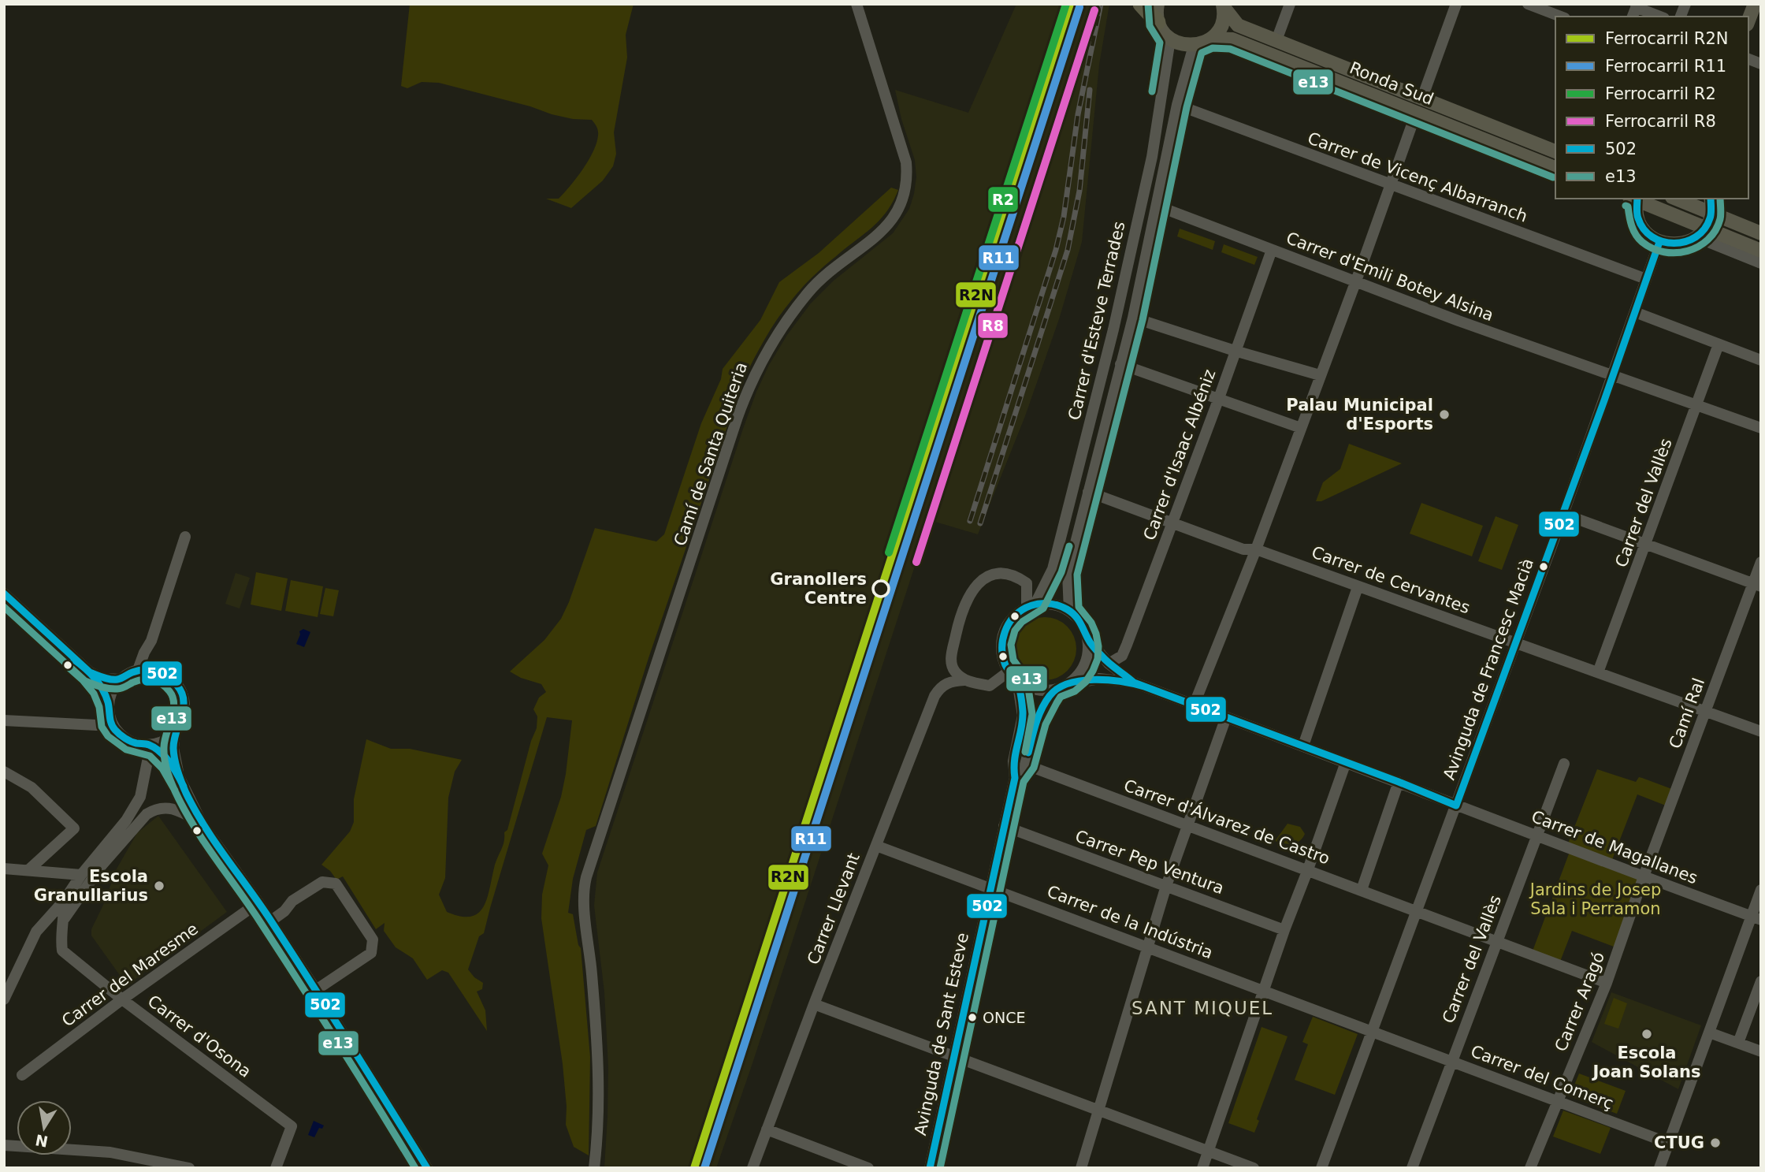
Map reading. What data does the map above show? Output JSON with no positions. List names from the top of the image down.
{
  "streets": {
    "main road": ["Ronda Sud"],
    "street": [
      "Carrer de Vicenç Albarranch",
      "Carrer d'Emili Botey Alsina",
      "Carrer d'Esteve Terrades",
      "Camí de Santa Quiteria",
      "Carrer d'Isaac Albéniz",
      "Carrer del Vallès",
      "Carrer de Cervantes",
      "Avinguda de Francesc Macià",
      "Camí Ral",
      "Carrer d'Álvarez de Castro",
      "Carrer de Magallanes",
      "Carrer Pep Ventura",
      "Carrer Llevant",
      "Carrer de la Indústria",
      "Carrer del Maresme",
      "Carrer Aragó",
      "Avinguda de Sant Esteve",
      "Carrer d'Osona",
      "Carrer del Comerç"
    ]
  },
  "crossings": [
    ["Carrer de Vicenç Albarranch", "Carrer d'Esteve Terrades"],
    ["Carrer de Vicenç Albarranch", "Avinguda de Francesc Macià"],
    ["Carrer d'Emili Botey Alsina", "Carrer d'Esteve Terrades"],
    ["Carrer d'Emili Botey Alsina", "Carrer d'Isaac Albéniz"],
    ["Carrer d'Emili Botey Alsina", "Carrer del Vallès"],
    ["Carrer d'Emili Botey Alsina", "Avinguda de Francesc Macià"],
    ["Carrer d'Esteve Terrades", "Carrer de Cervantes"],
    ["Carrer d'Esteve Terrades", "Carrer Llevant"],
    ["Carrer d'Esteve Terrades", "Avinguda de Sant Esteve"],
    ["Carrer d'Isaac Albéniz", "Carrer de Cervantes"],
    ["Carrer del Vallès", "Carrer de Cervantes"],
    ["Carrer del Vallès", "Carrer d'Álvarez de Castro"],
    ["Carrer del Vallès", "Carrer de Magallanes"],
    ["Carrer del Vallès", "Carrer del Comerç"],
    ["Carrer de Cervantes", "Avinguda de Francesc Macià"],
    ["Carrer de Cervantes", "Camí Ral"],
    ["Avinguda de Francesc Macià", "Carrer d'Álvarez de Castro"],
    ["Avinguda de Francesc Macià", "Carrer de Magallanes"],
    ["Avinguda de Francesc Macià", "Carrer de la Indústria"],
    ["Avinguda de Francesc Macià", "Carrer del Comerç"],
    ["Camí Ral", "Carrer de Magallanes"],
    ["Camí Ral", "Carrer Aragó"],
    ["Carrer d'Álvarez de Castro", "Carrer Aragó"],
    ["Carrer d'Álvarez de Castro", "Avinguda de Sant Esteve"],
    ["Carrer de Magallanes", "Carrer Aragó"],
    ["Carrer Pep Ventura", "Avinguda de Sant Esteve"],
    ["Carrer Llevant", "Carrer de la Indústria"],
    ["Carrer Llevant", "Avinguda de Sant Esteve"],
    ["Carrer de la Indústria", "Avinguda de Sant Esteve"],
    ["Carrer de la Indústria", "Carrer del Comerç"],
    ["Carrer del Maresme", "Carrer d'Osona"],
    ["Carrer Aragó", "Carrer del Comerç"]
  ],
  "districts": ["SANT MIQUEL"],
  "parks": ["Jardins de Josep Sala i Perramon"],
  "places": [
    "Palau Municipal d'Esports",
    "Granollers Centre",
    "Escola Granullarius",
    "ONCE",
    "Escola Joan Solans",
    "CTUG"
  ],
  "lines": [
    "rail line R2N",
    "rail line R2",
    "transit line e13",
    "rail line R11",
    "rail line R8",
    "transit line 502"
  ],
  "legend": [
    "Ferrocarril R2N",
    "Ferrocarril R11",
    "Ferrocarril R2",
    "Ferrocarril R8",
    "502",
    "e13"
  ],
  "north": "bottom"
}
